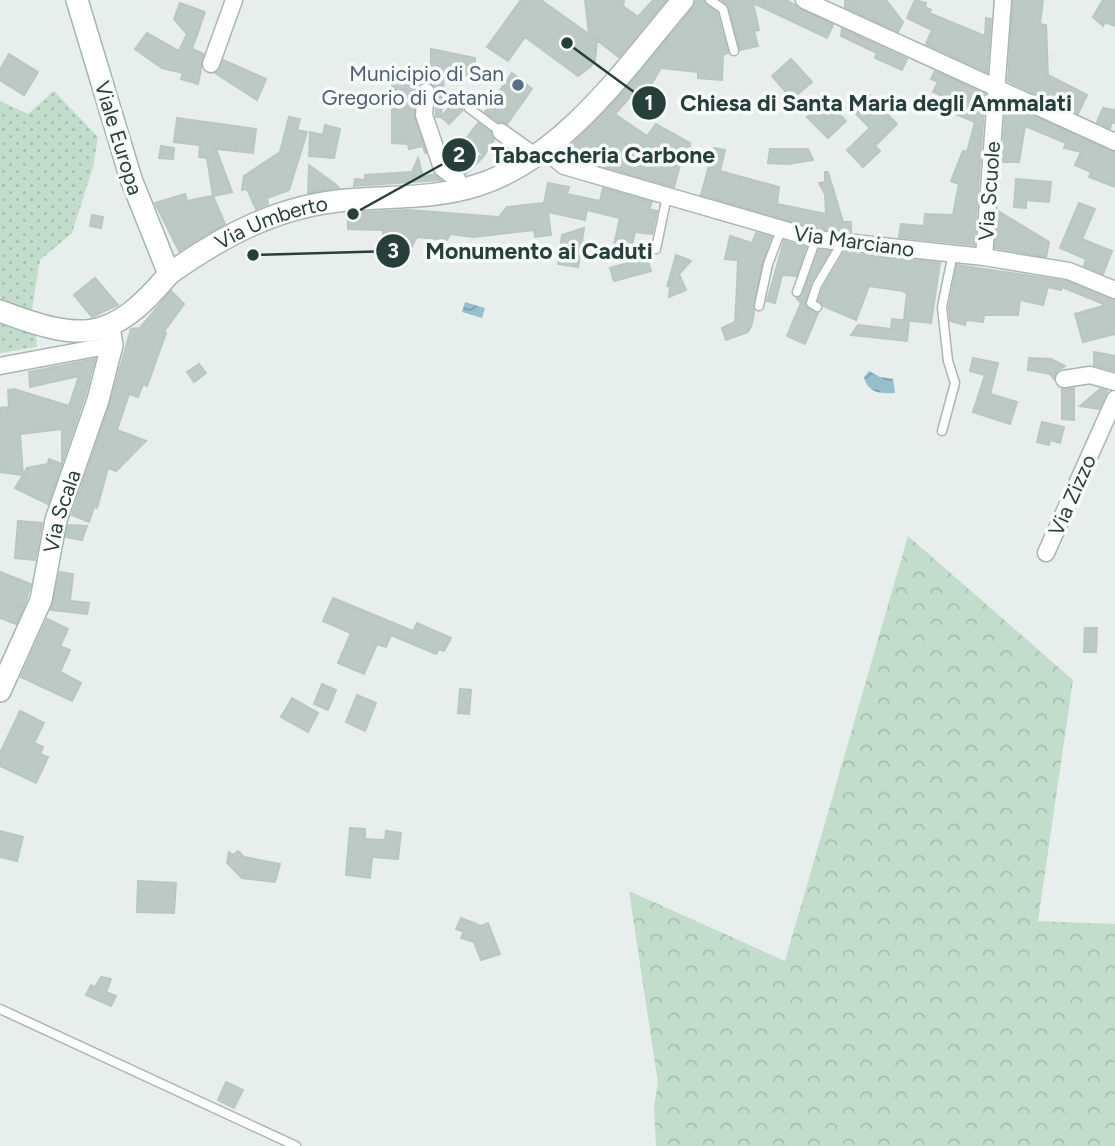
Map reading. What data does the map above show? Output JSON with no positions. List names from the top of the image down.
{
  "streets": {
    "main road": ["Viale Europa", "Via Umberto", "Via Scala"],
    "street": ["Via Scuole", "Via Marciano", "Via Zizzo"]
  },
  "crossings": [
    ["Viale Europa", "Via Umberto"],
    ["Via Scuole", "Via Marciano"],
    ["Via Umberto", "Via Marciano"],
    ["Via Umberto", "Via Scala"]
  ],
  "places": [
    "Chiesa di Santa Maria degli Ammalati",
    "Municipio di San Gregorio di Catania",
    "Tabaccheria Carbone",
    "Monumento ai Caduti"
  ]
}
